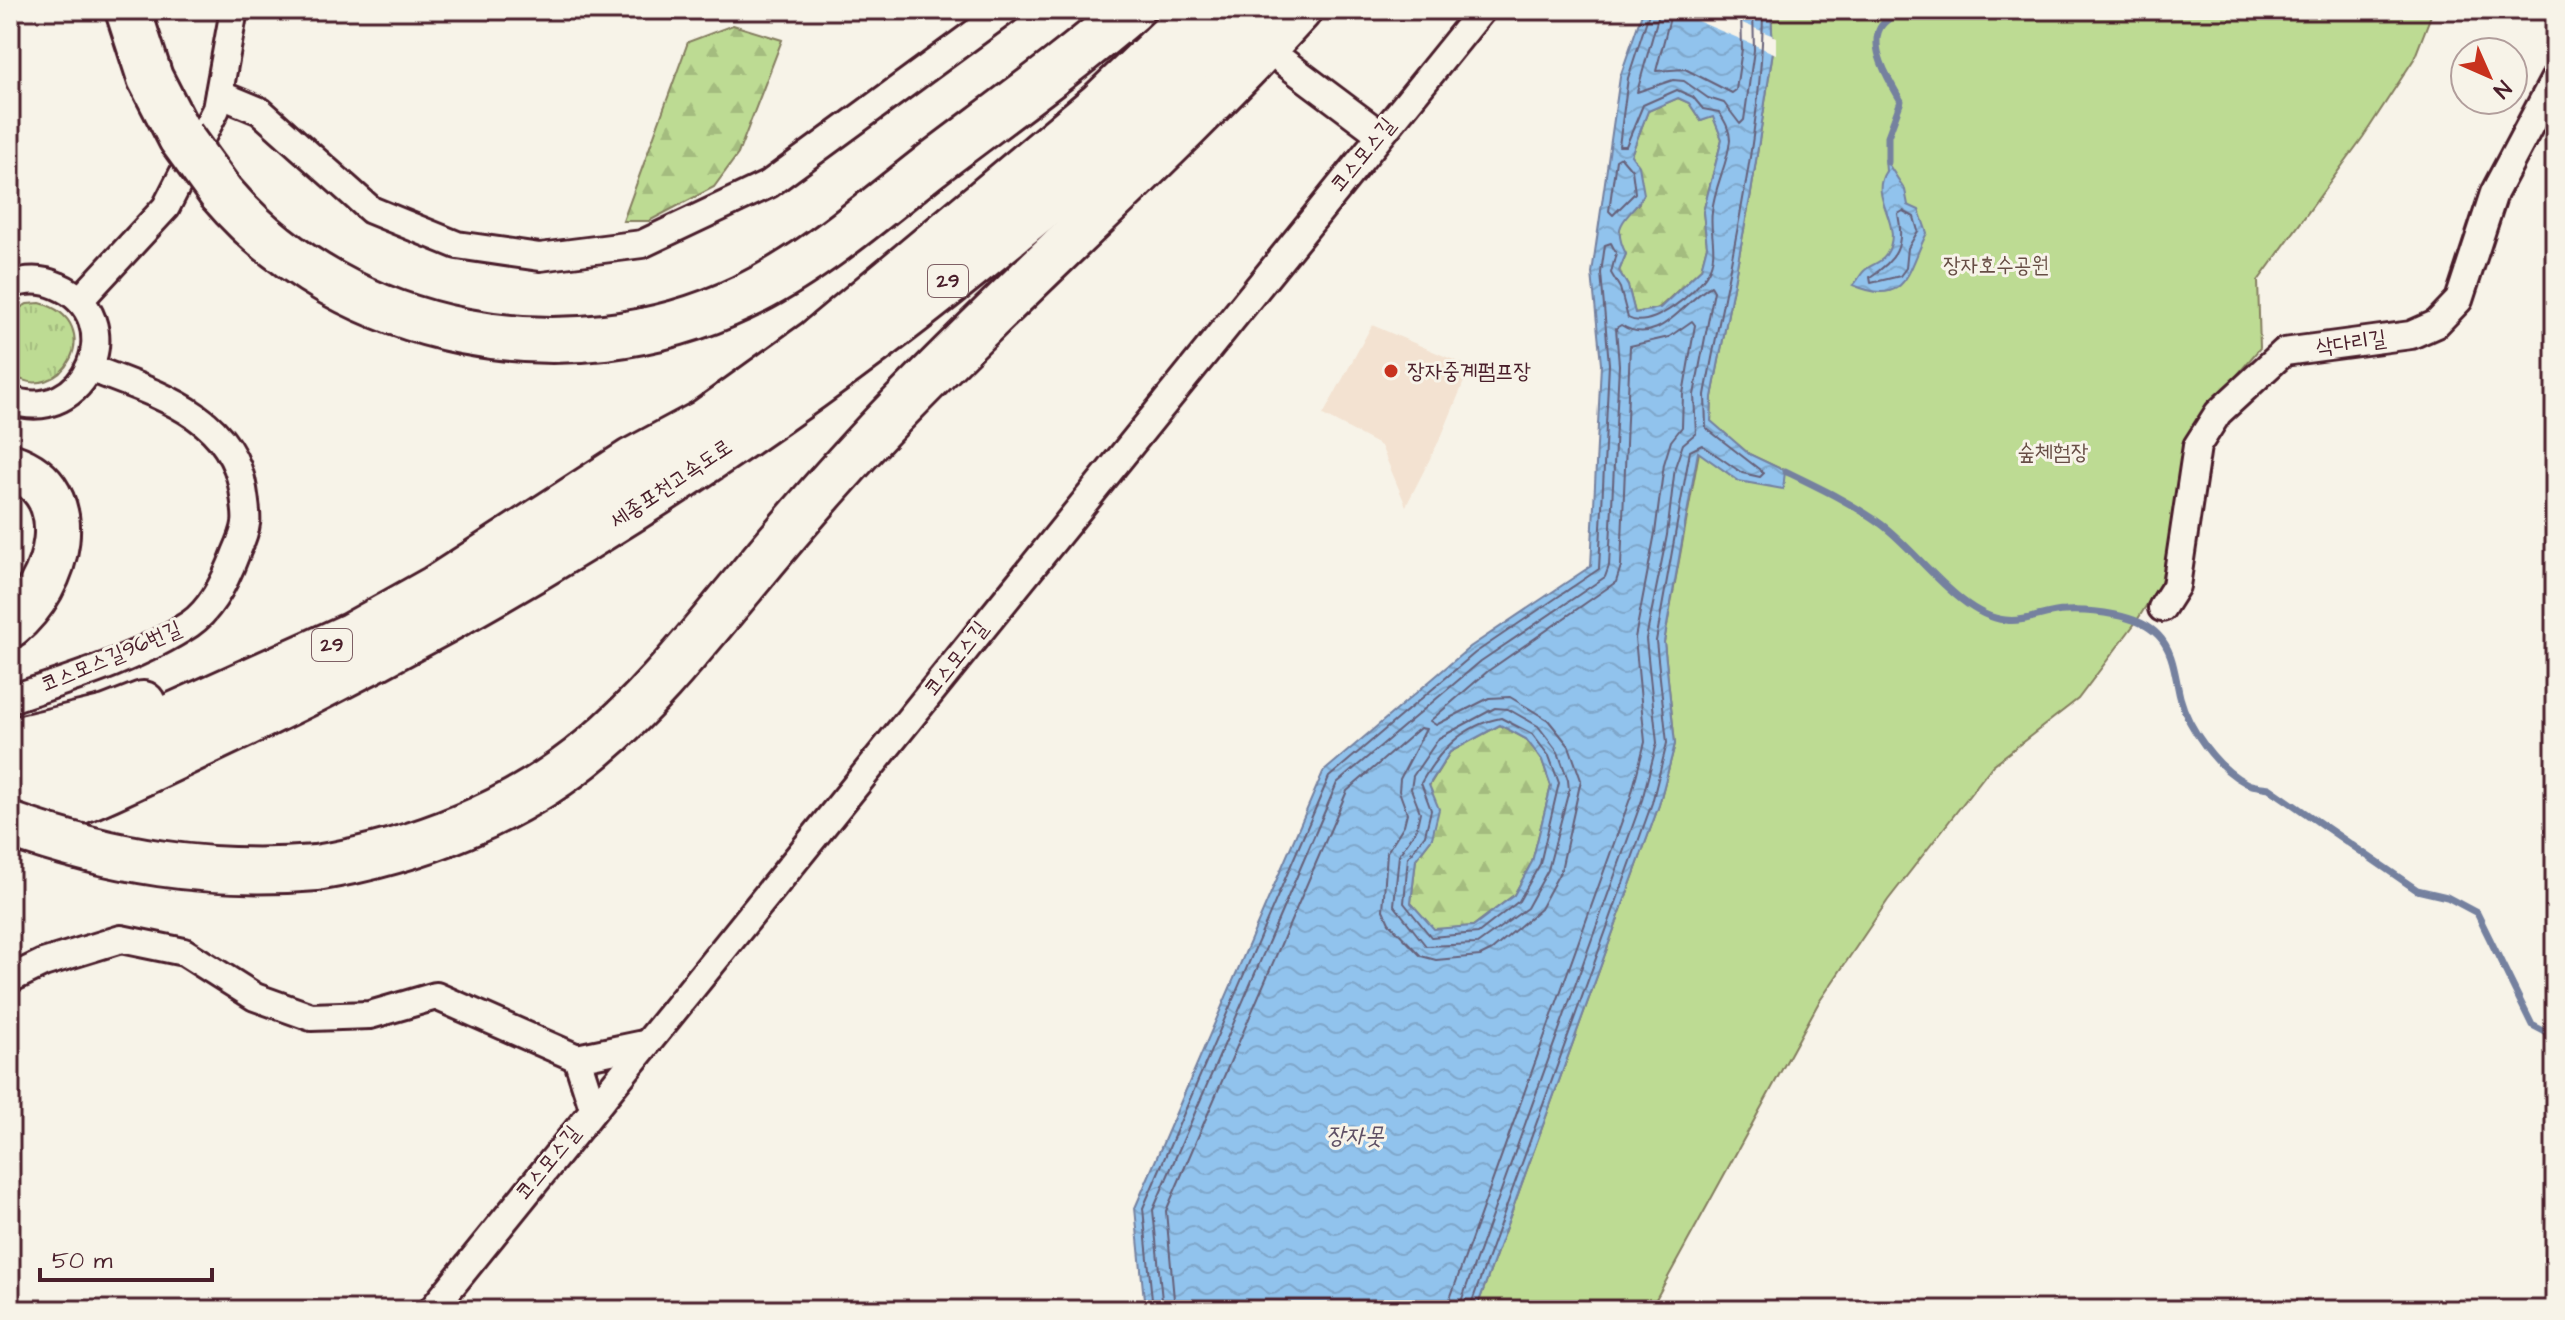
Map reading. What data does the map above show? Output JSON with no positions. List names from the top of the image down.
{
  "streets": {
    "highway": ["29", "세종포천고속도로"],
    "street": ["코스모스길", "삭다리길", "코스모스길96번길"]
  },
  "water": ["장자못"],
  "parks": ["장자호수공원", "숲체험장"],
  "places": ["장자중계펌프장"],
  "scale_bar": "50 m",
  "north": "bottom right"
}
